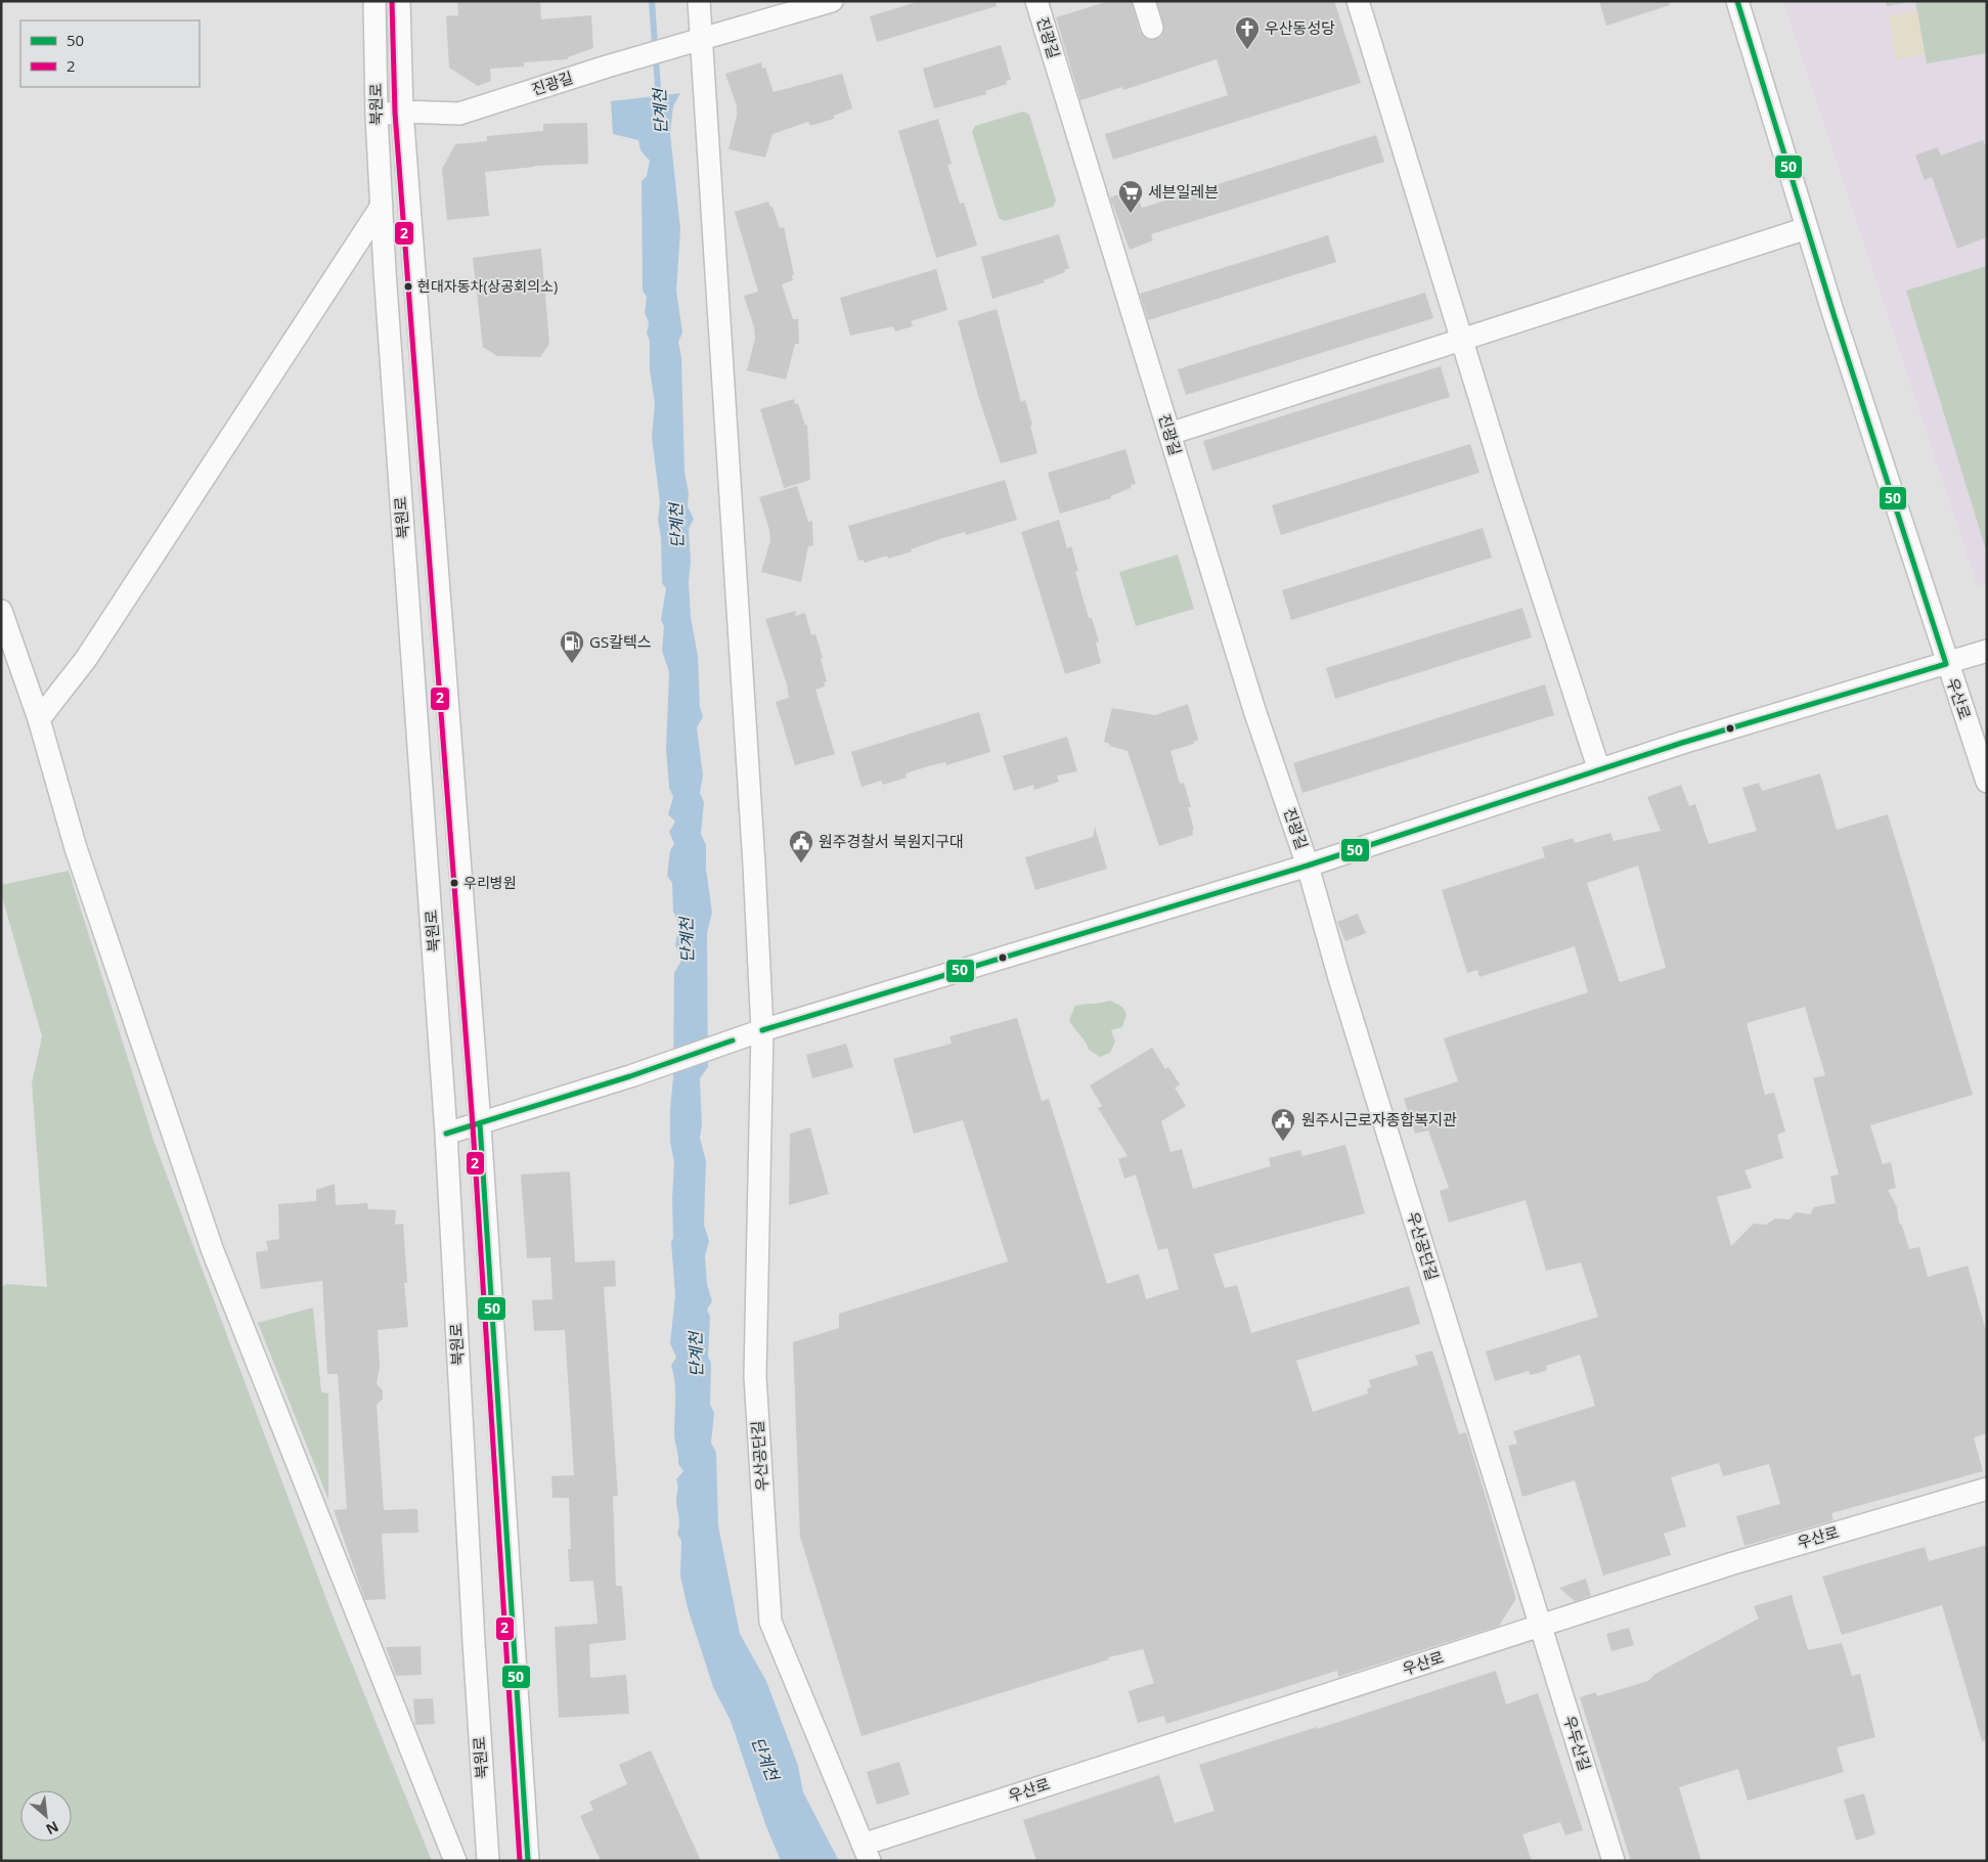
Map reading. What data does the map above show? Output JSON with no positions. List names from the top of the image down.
{
  "streets": {
    "street": [
      "진광길",
      "북원로",
      "우산로",
      "우산공단길",
      "우두산길"
    ]
  },
  "crossings": [
    ["진광길", "북원로"],
    ["진광길", "우산공단길"],
    ["우산로", "우산공단길"],
    ["우산로", "우두산길"],
    ["우산공단길", "우두산길"]
  ],
  "water": ["단계천"],
  "places": {
    "church": ["우산동성당"],
    "supermarket": ["세븐일레븐"],
    "other": ["현대자동차(상공회의소)", "우리병원"],
    "fuel station": ["GS칼텍스"],
    "public building": ["원주경찰서 북원지구대", "원주시근로자종합복지관"]
  },
  "lines": ["transit line 50", "transit line 2"],
  "legend": ["50", "2"],
  "north": "bottom right"
}
